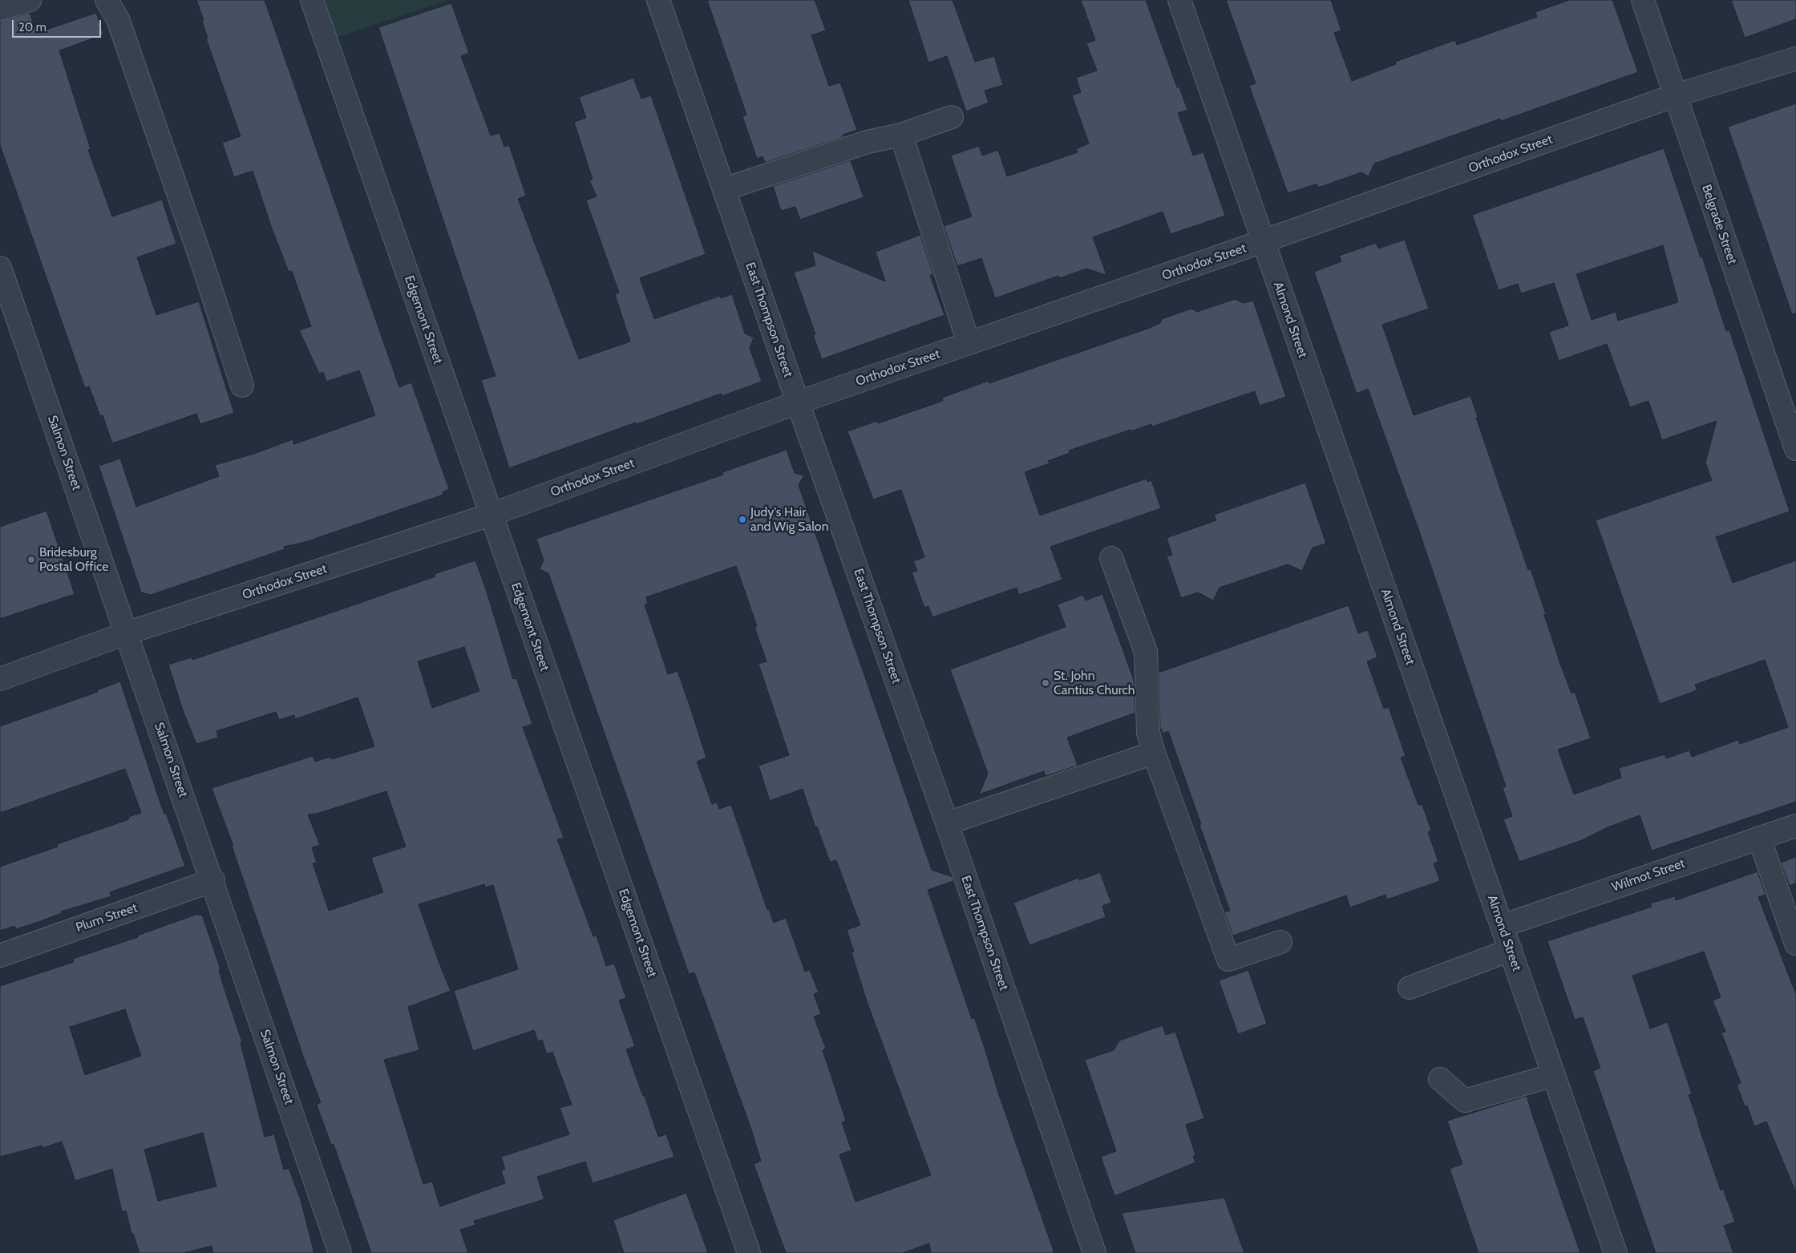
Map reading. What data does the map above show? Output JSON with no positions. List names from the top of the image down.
{
  "streets": {
    "street": [
      "Orthodox Street",
      "Belgrade Street",
      "Edgemont Street",
      "East Thompson Street",
      "Almond Street",
      "Salmon Street",
      "Wilmot Street",
      "Plum Street"
    ]
  },
  "crossings": [
    ["Orthodox Street", "Belgrade Street"],
    ["Orthodox Street", "Edgemont Street"],
    ["Orthodox Street", "East Thompson Street"],
    ["Orthodox Street", "Almond Street"],
    ["Orthodox Street", "Salmon Street"],
    ["Almond Street", "Wilmot Street"],
    ["Salmon Street", "Plum Street"]
  ],
  "places": ["Judy's Hair and Wig Salon", "Bridesburg Postal Office", "St. John Cantius Church"],
  "scale_bar": "20 m"
}
